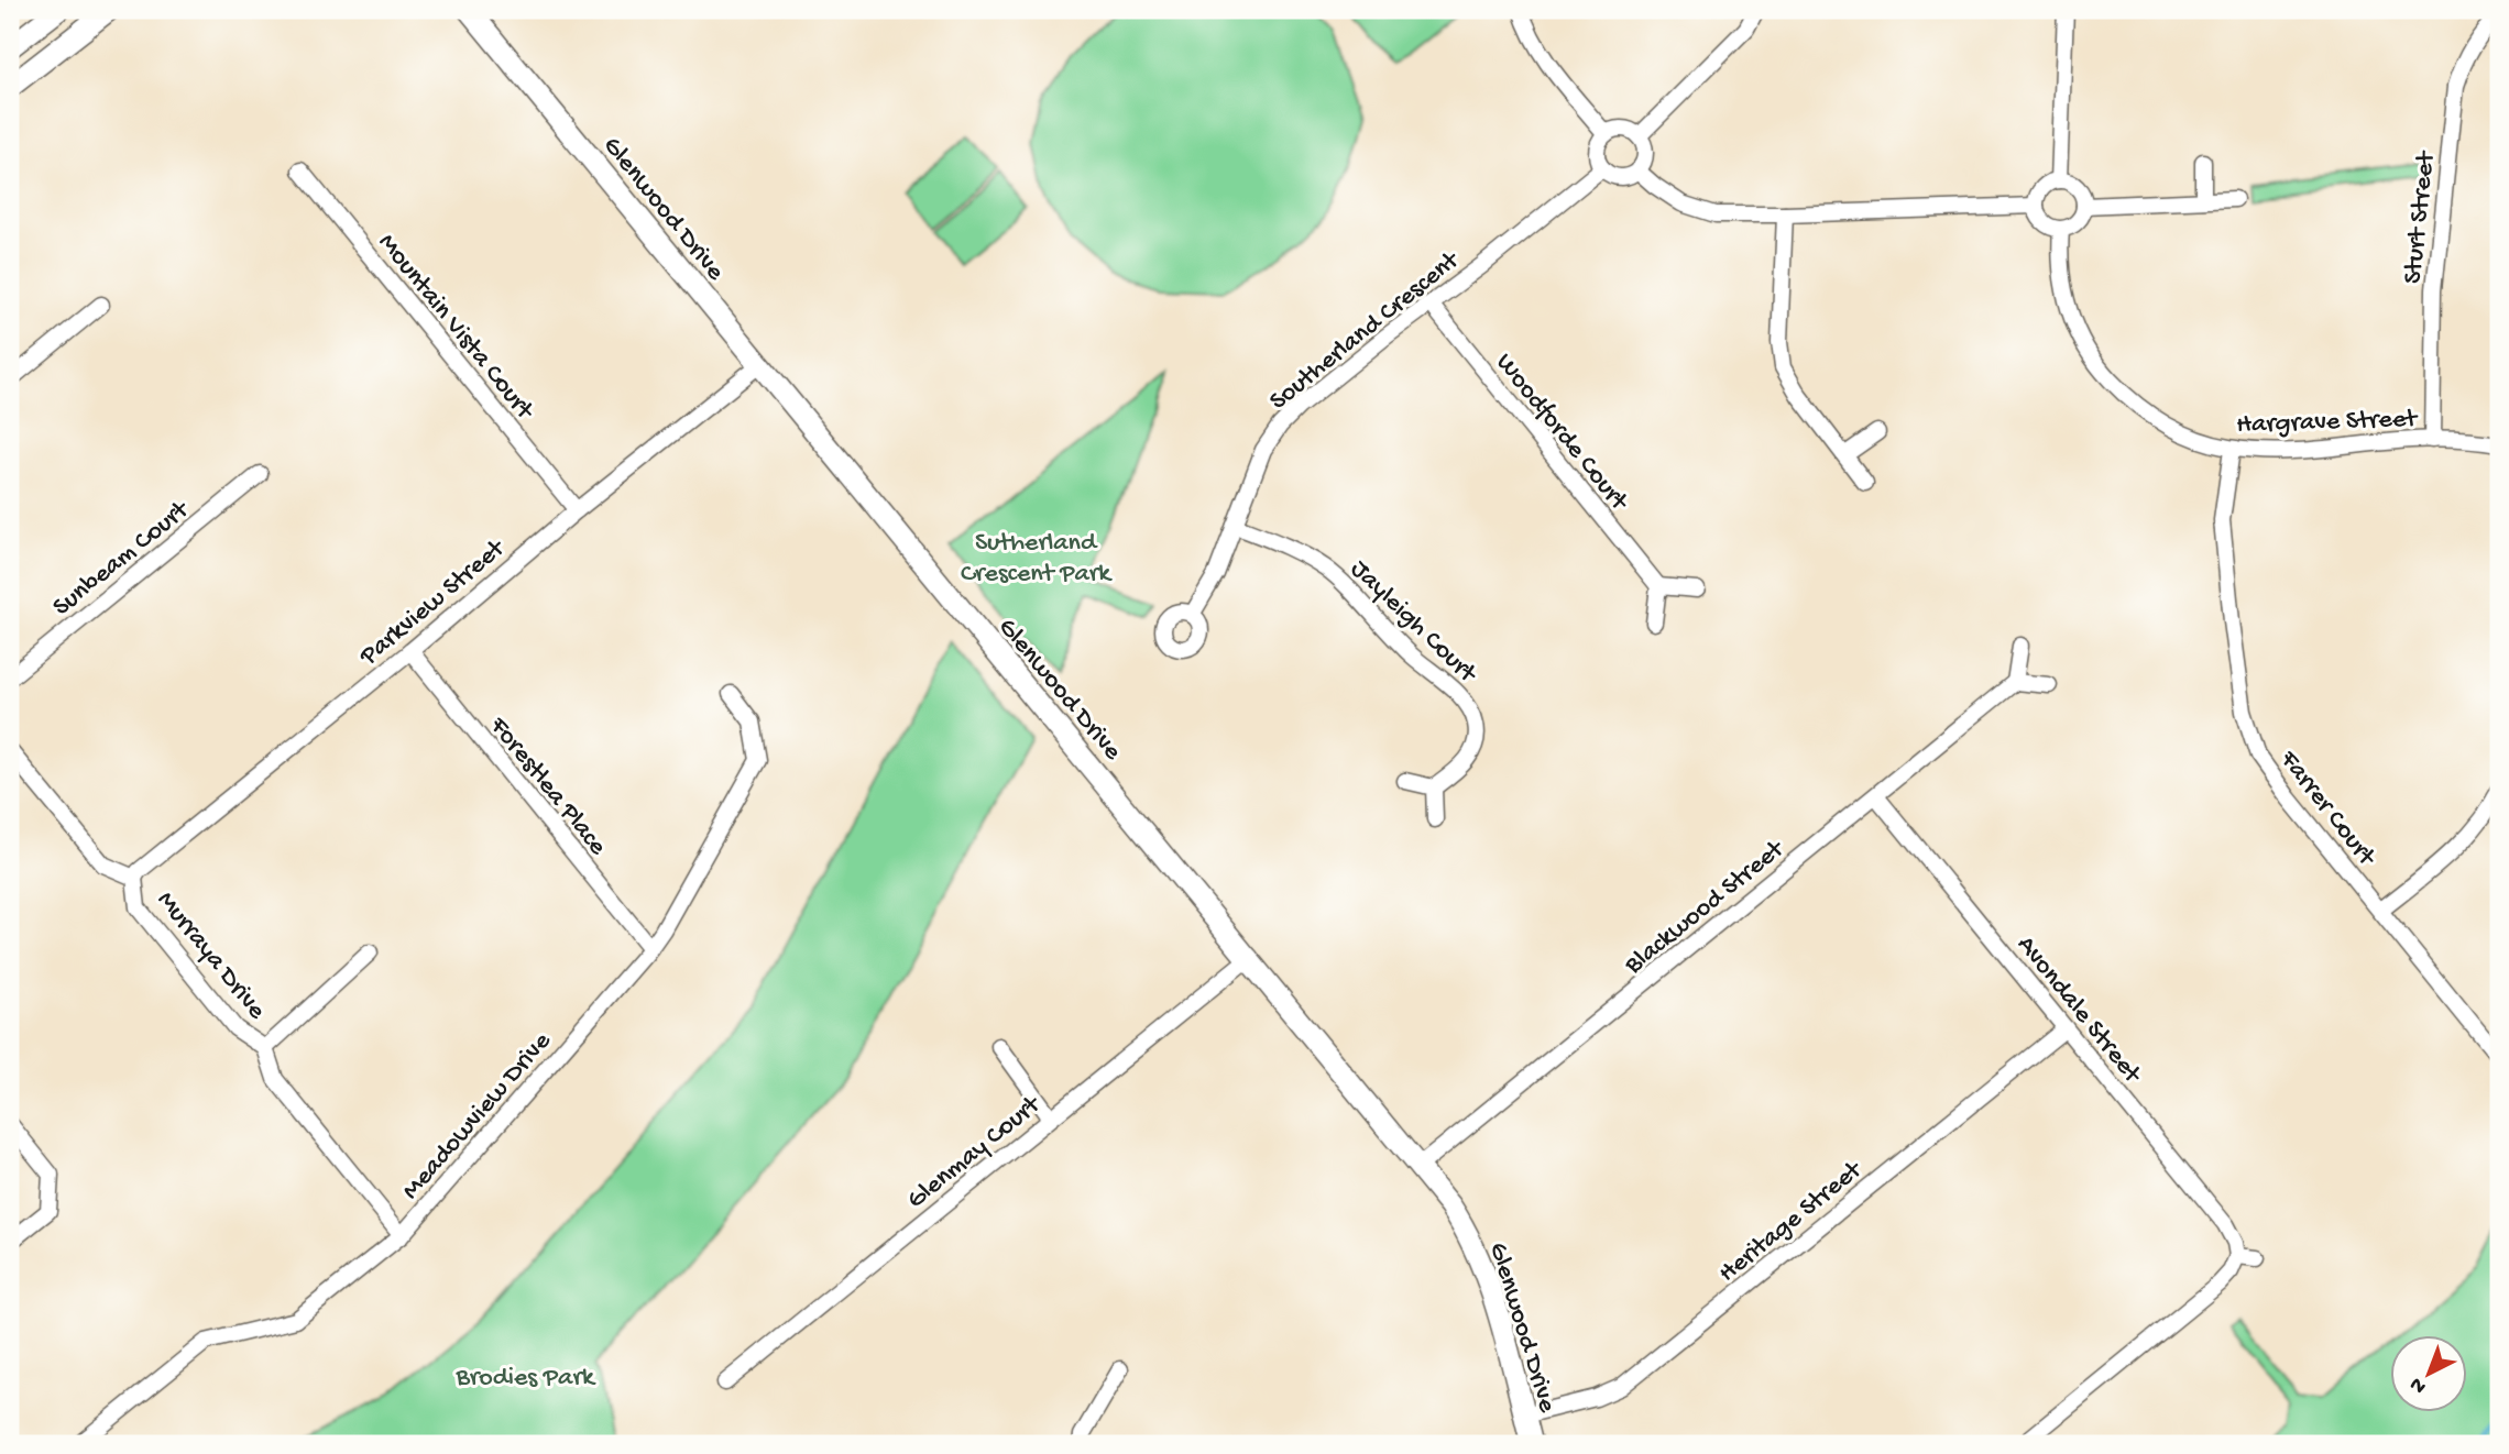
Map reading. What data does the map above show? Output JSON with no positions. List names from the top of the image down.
{
  "streets": {
    "street": [
      "Glenwood Drive",
      "Sturt Street",
      "Mountain Vista Court",
      "Southerland Crescent",
      "Hargrave Street",
      "Woodforde Court",
      "Sunbeam Court",
      "Parkview Street",
      "Jayleigh Court",
      "Forestlea Place",
      "Farrer Court",
      "Blackwood Street",
      "Murraya Drive",
      "Avondale Street",
      "Meadowview Drive",
      "Glenmay Court",
      "Heritage Street"
    ]
  },
  "crossings": [
    ["Glenwood Drive", "Parkview Street"],
    ["Glenwood Drive", "Blackwood Street"],
    ["Glenwood Drive", "Glenmay Court"],
    ["Glenwood Drive", "Heritage Street"],
    ["Sturt Street", "Hargrave Street"],
    ["Mountain Vista Court", "Parkview Street"],
    ["Southerland Crescent", "Woodforde Court"],
    ["Southerland Crescent", "Jayleigh Court"],
    ["Hargrave Street", "Farrer Court"],
    ["Parkview Street", "Forestlea Place"],
    ["Parkview Street", "Murraya Drive"],
    ["Forestlea Place", "Meadowview Drive"],
    ["Blackwood Street", "Avondale Street"],
    ["Murraya Drive", "Meadowview Drive"],
    ["Avondale Street", "Heritage Street"]
  ],
  "parks": ["Sutherland Crescent Park", "Brodies Park"],
  "north": "bottom left"
}
